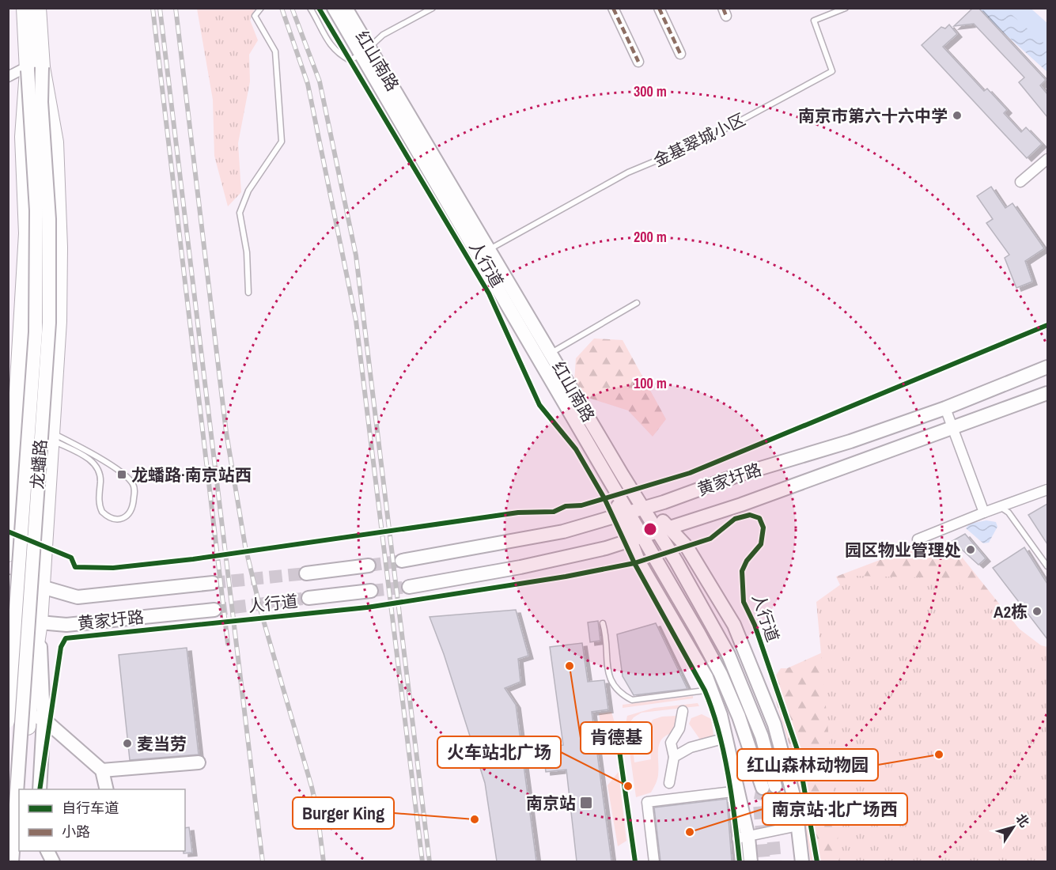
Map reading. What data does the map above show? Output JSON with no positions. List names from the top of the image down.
{
  "streets": {
    "main road": ["红山南路", "龙蟠路", "黄家圩路"],
    "lane": ["金基翠城小区"],
    "cycle path": ["人行道"]
  },
  "crossings": [
    ["红山南路", "金基翠城小区"],
    ["红山南路", "黄家圩路"],
    ["龙蟠路", "黄家圩路"]
  ],
  "places": {
    "other": [
      "南京市第六十六中学",
      "园区物业管理处",
      "A2栋",
      "肯德基",
      "麦当劳",
      "红山森林动物园",
      "火车站北广场",
      "Burger King",
      "南京站·北广场西"
    ],
    "transit": ["龙蟠路·南京站西", "南京站"]
  },
  "legend": ["自行车道", "小路"],
  "north": "top right",
  "rings": ["300 m", "200 m", "100 m"]
}
